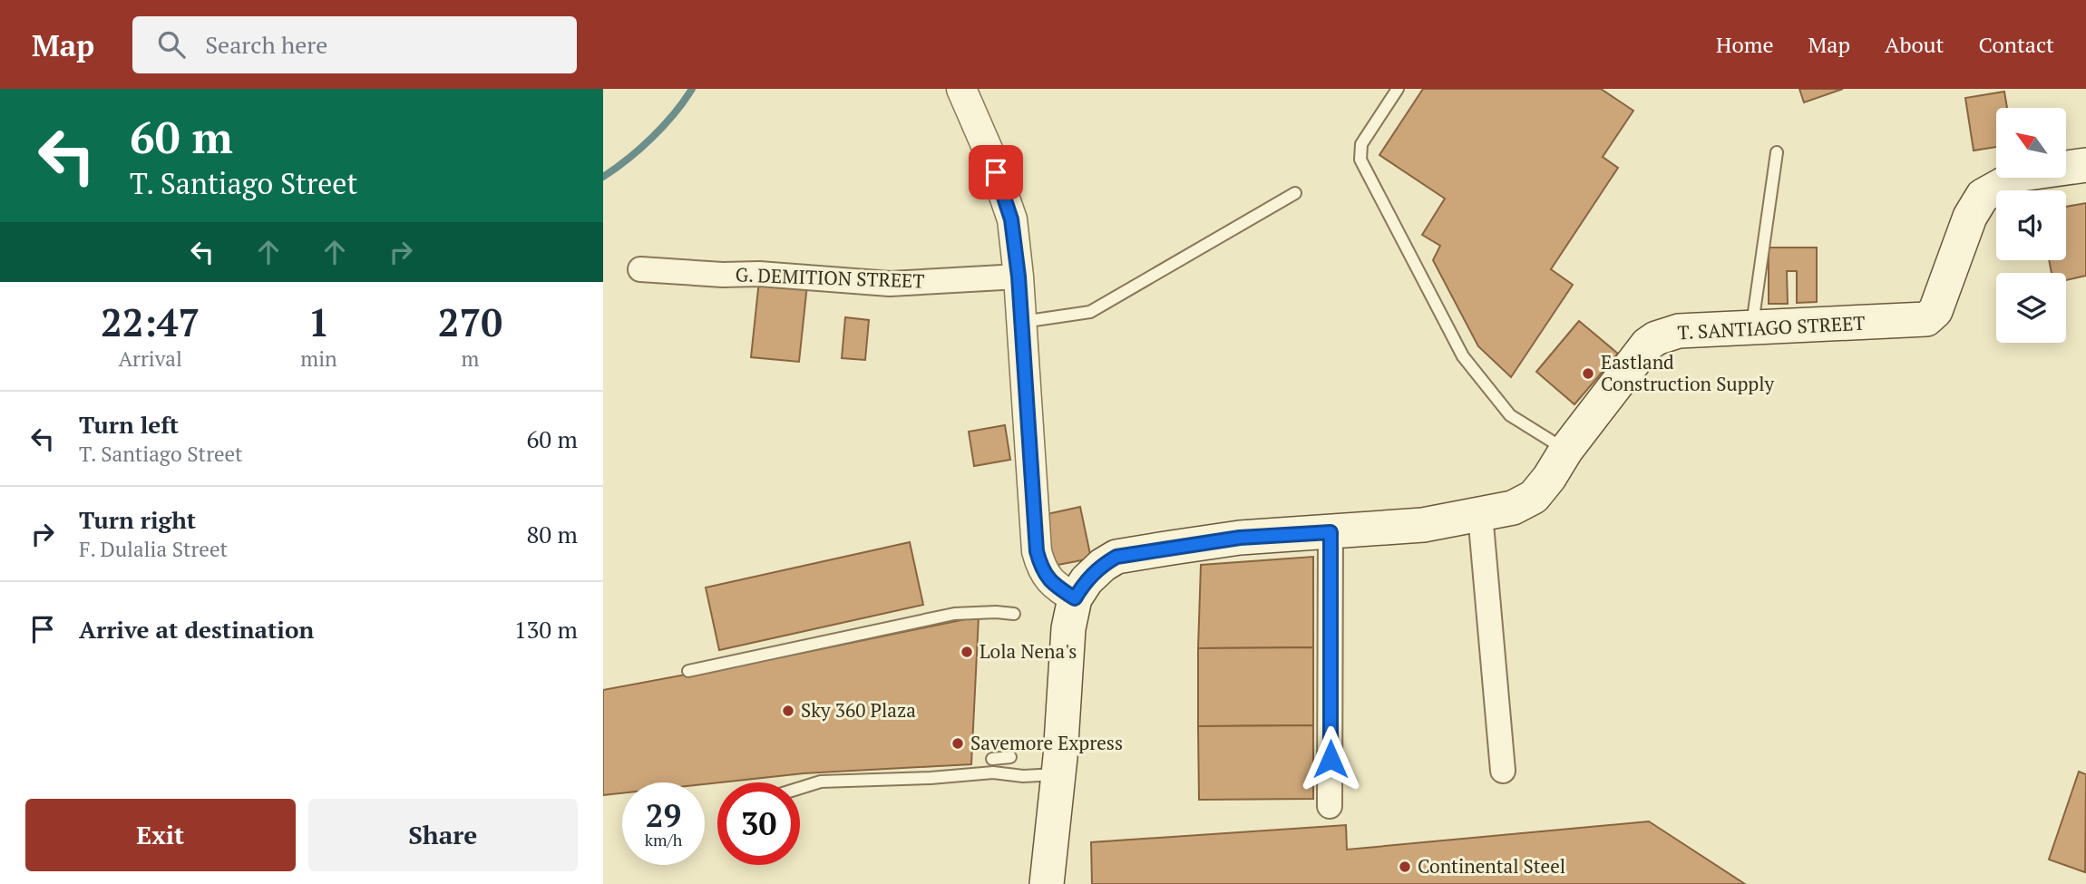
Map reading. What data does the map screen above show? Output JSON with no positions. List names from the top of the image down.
{
  "streets": {
    "main road": ["T. SANTIAGO STREET"],
    "street": ["G. DEMITION STREET"]
  },
  "places": [
    "Eastland Construction Supply",
    "Lola Nena's",
    "Sky 360 Plaza",
    "Savemore Express",
    "Continental Steel"
  ],
  "north": "top left",
  "page": {
    "header": "Map",
    "search": "Search here",
    "nav": [
      "Home",
      "Map",
      "About",
      "Contact"
    ],
    "turn": ["60 m", "T. Santiago Street"],
    "eta": [
      "22:47",
      "Arrival",
      "1",
      "min",
      "270",
      "m"
    ],
    "list": [
      {
        "name": "Turn left",
        "note": "T. Santiago Street",
        "value": "60 m"
      },
      {
        "name": "Turn right",
        "note": "F. Dulalia Street",
        "value": "80 m"
      },
      {
        "name": "Arrive at destination",
        "value": "130 m"
      }
    ],
    "speed": "29 km/h",
    "limit": "30",
    "buttons": ["Exit", "Share"]
  }
}
